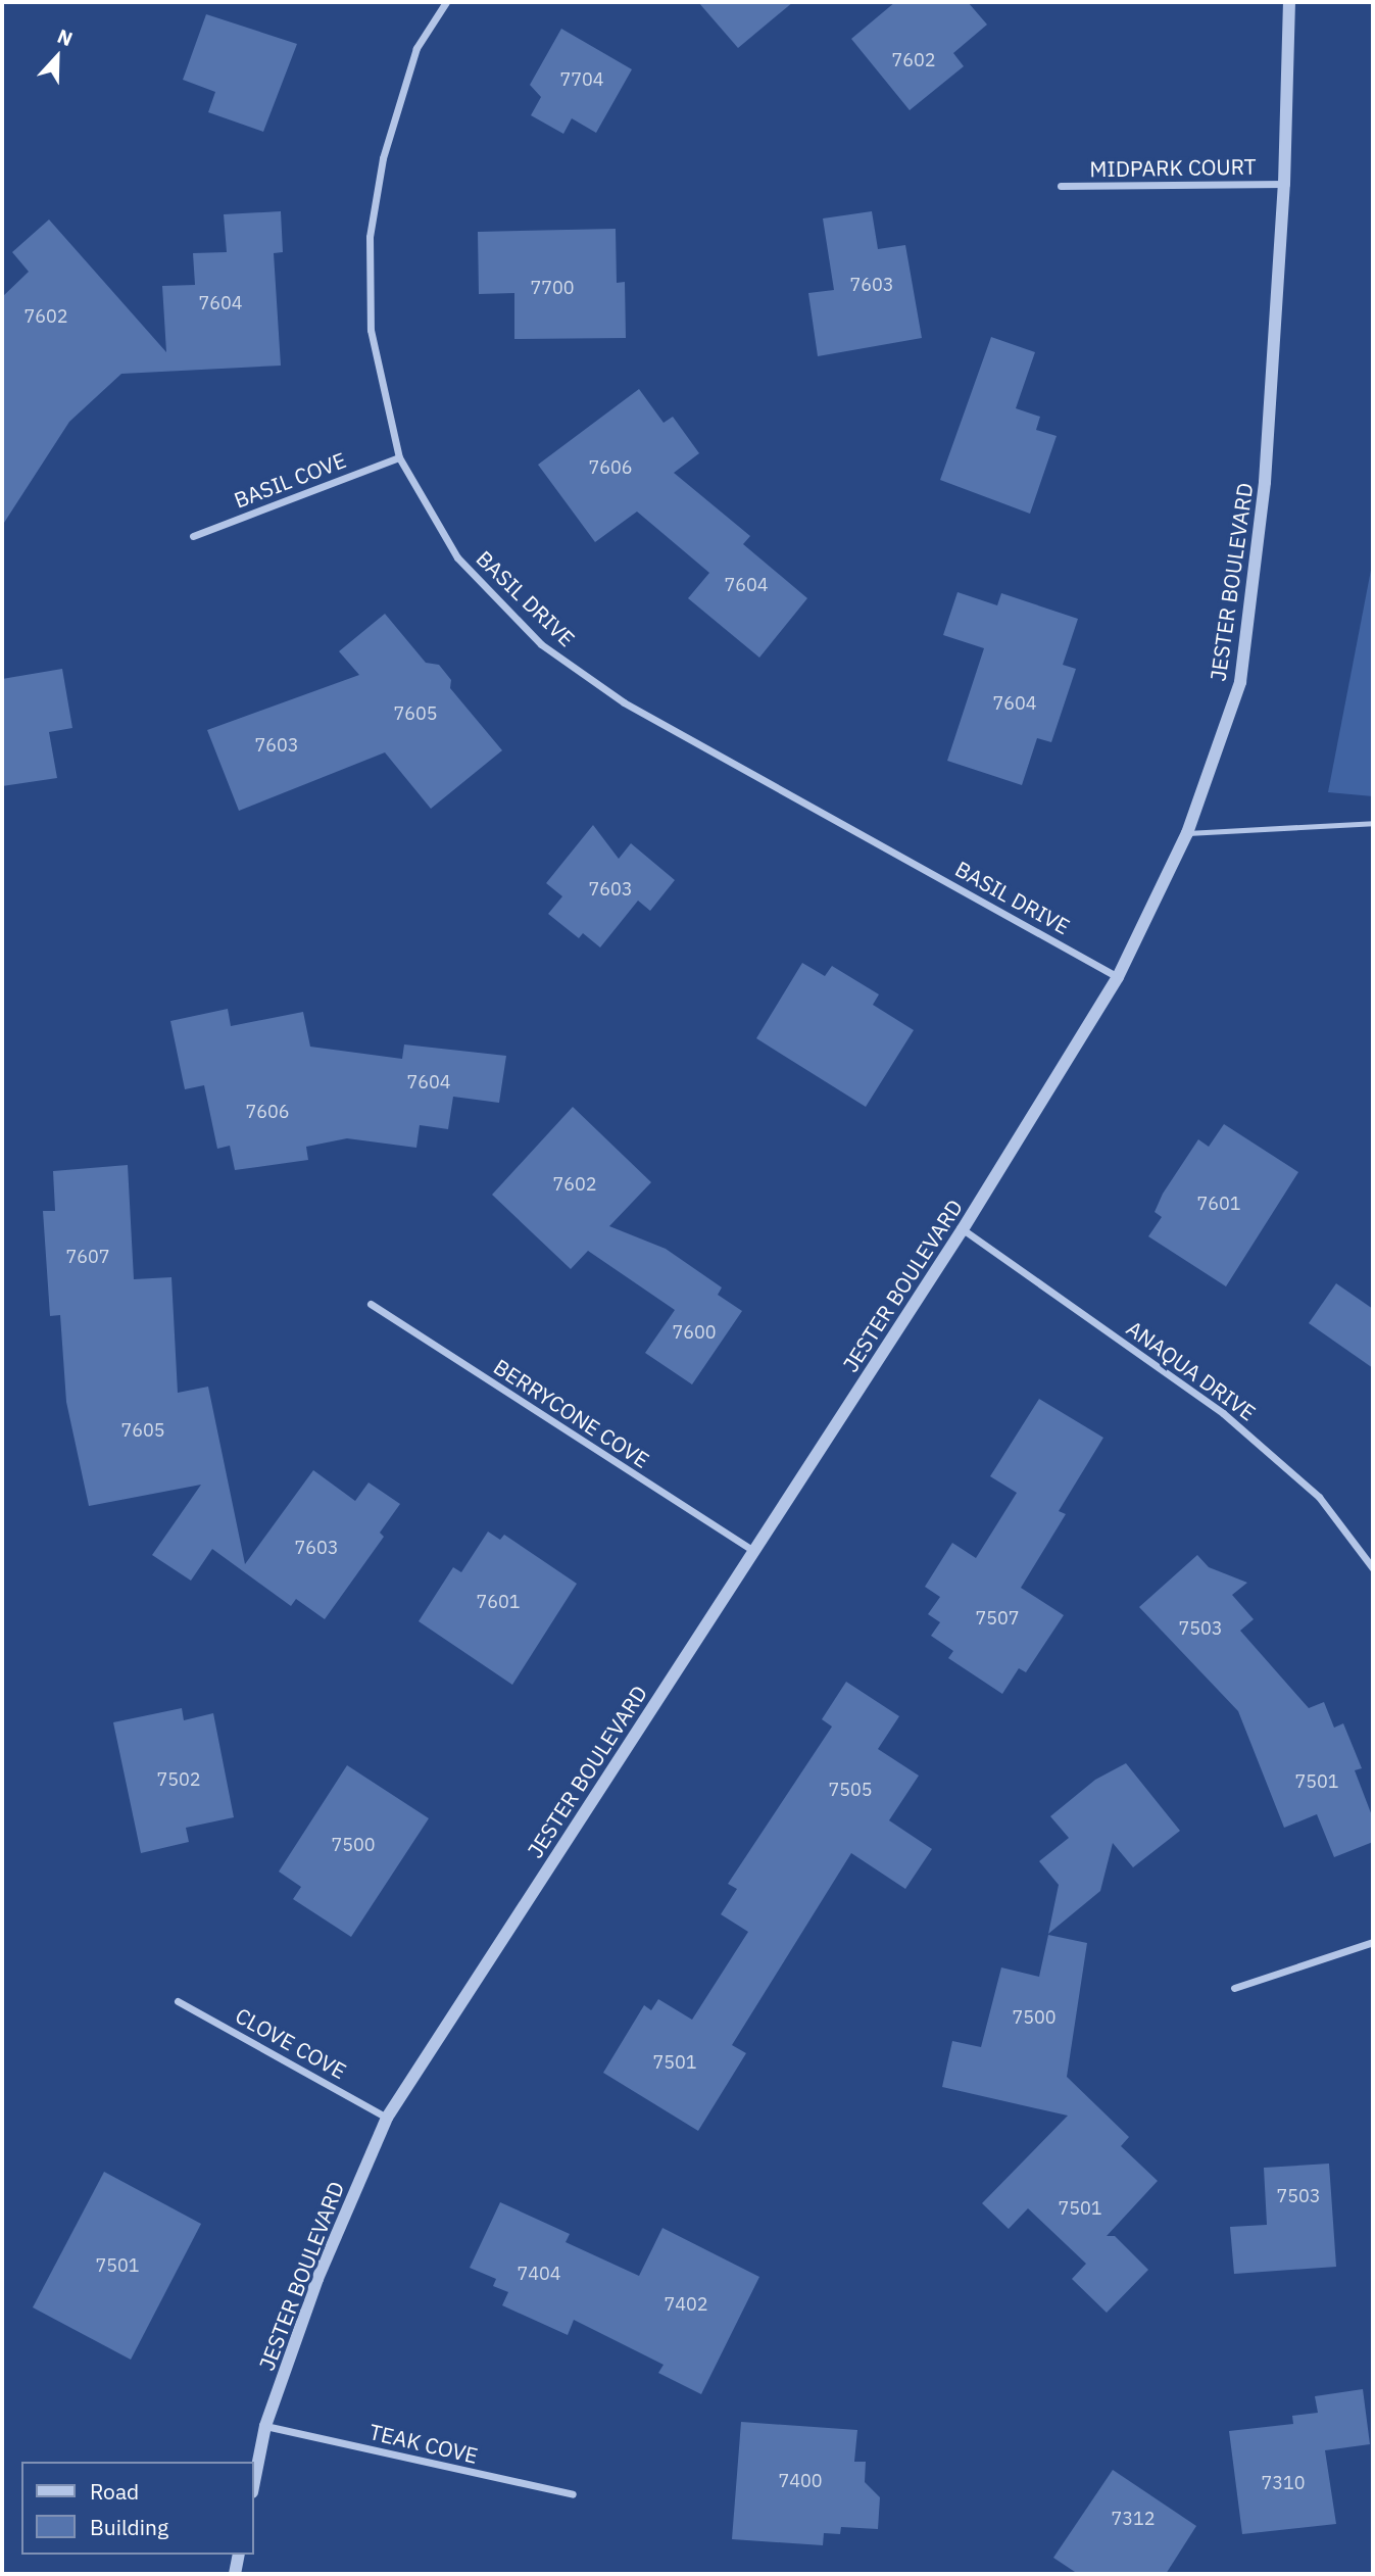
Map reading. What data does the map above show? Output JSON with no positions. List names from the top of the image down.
{
  "streets": {
    "street": [
      "MIDPARK COURT",
      "BASIL COVE",
      "JESTER BOULEVARD",
      "BASIL DRIVE",
      "ANAQUA DRIVE",
      "BERRYCONE COVE",
      "CLOVE COVE",
      "TEAK COVE"
    ]
  },
  "crossings": [
    ["MIDPARK COURT", "JESTER BOULEVARD"],
    ["BASIL COVE", "BASIL DRIVE"],
    ["JESTER BOULEVARD", "BASIL DRIVE"],
    ["JESTER BOULEVARD", "ANAQUA DRIVE"],
    ["JESTER BOULEVARD", "BERRYCONE COVE"],
    ["JESTER BOULEVARD", "CLOVE COVE"],
    ["JESTER BOULEVARD", "TEAK COVE"]
  ],
  "house_numbers": [
    "7602",
    "7704",
    "7603",
    "7700",
    "7604",
    "7602",
    "7606",
    "7604",
    "7604",
    "7605",
    "7603",
    "7603",
    "7604",
    "7606",
    "7602",
    "7601",
    "7607",
    "7600",
    "7605",
    "7603",
    "7601",
    "7507",
    "7503",
    "7502",
    "7501",
    "7505",
    "7500",
    "7500",
    "7501",
    "7503",
    "7501",
    "7501",
    "7404",
    "7402",
    "7400",
    "7310",
    "7312"
  ],
  "legend": ["Road", "Building"],
  "north": "top"
}
